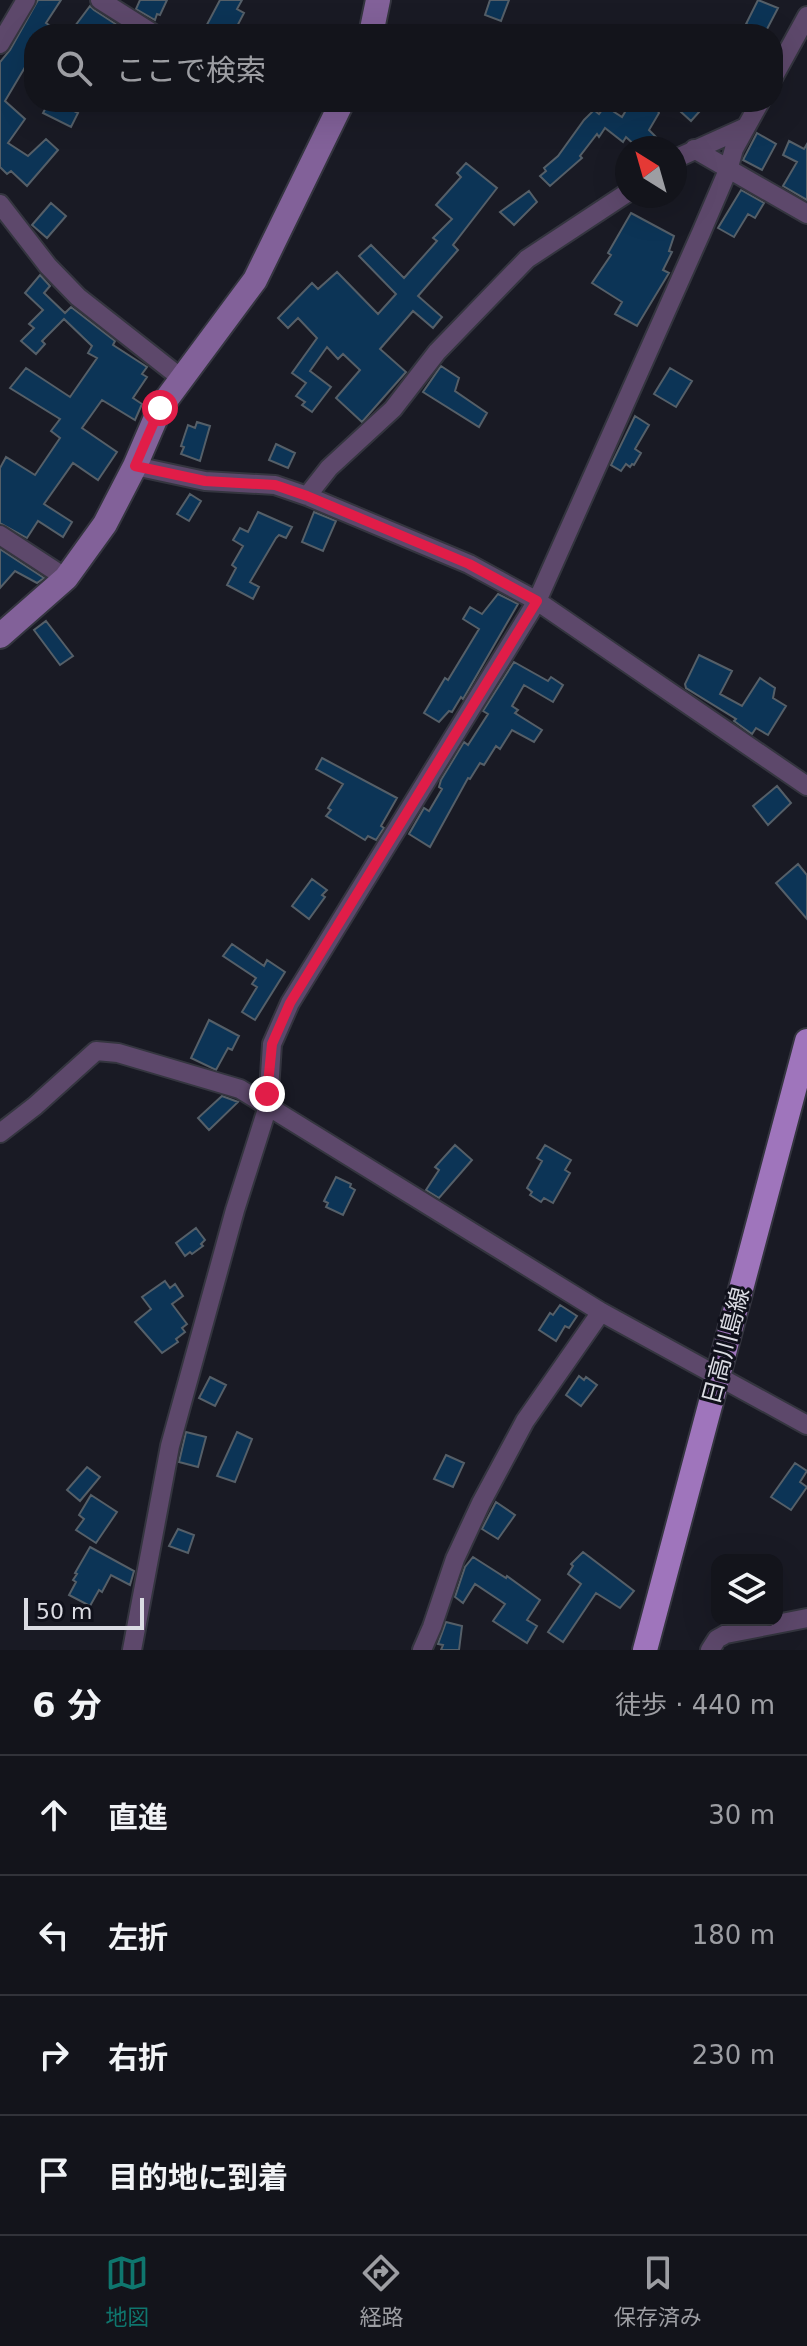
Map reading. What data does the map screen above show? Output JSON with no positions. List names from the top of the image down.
{
  "streets": {
    "main road": ["日高川島線"]
  },
  "scale_bar": "50 m",
  "north": "top left",
  "page": {
    "search": "ここで検索",
    "scale": "50 m",
    "heading": ["6 分", "徒歩 · 440 m"],
    "list": [
      ["直進", "30 m"],
      ["左折", "180 m"],
      ["右折", "230 m"],
      "目的地に到着"
    ],
    "nav": ["地図", "経路", "保存済み"]
  }
}
